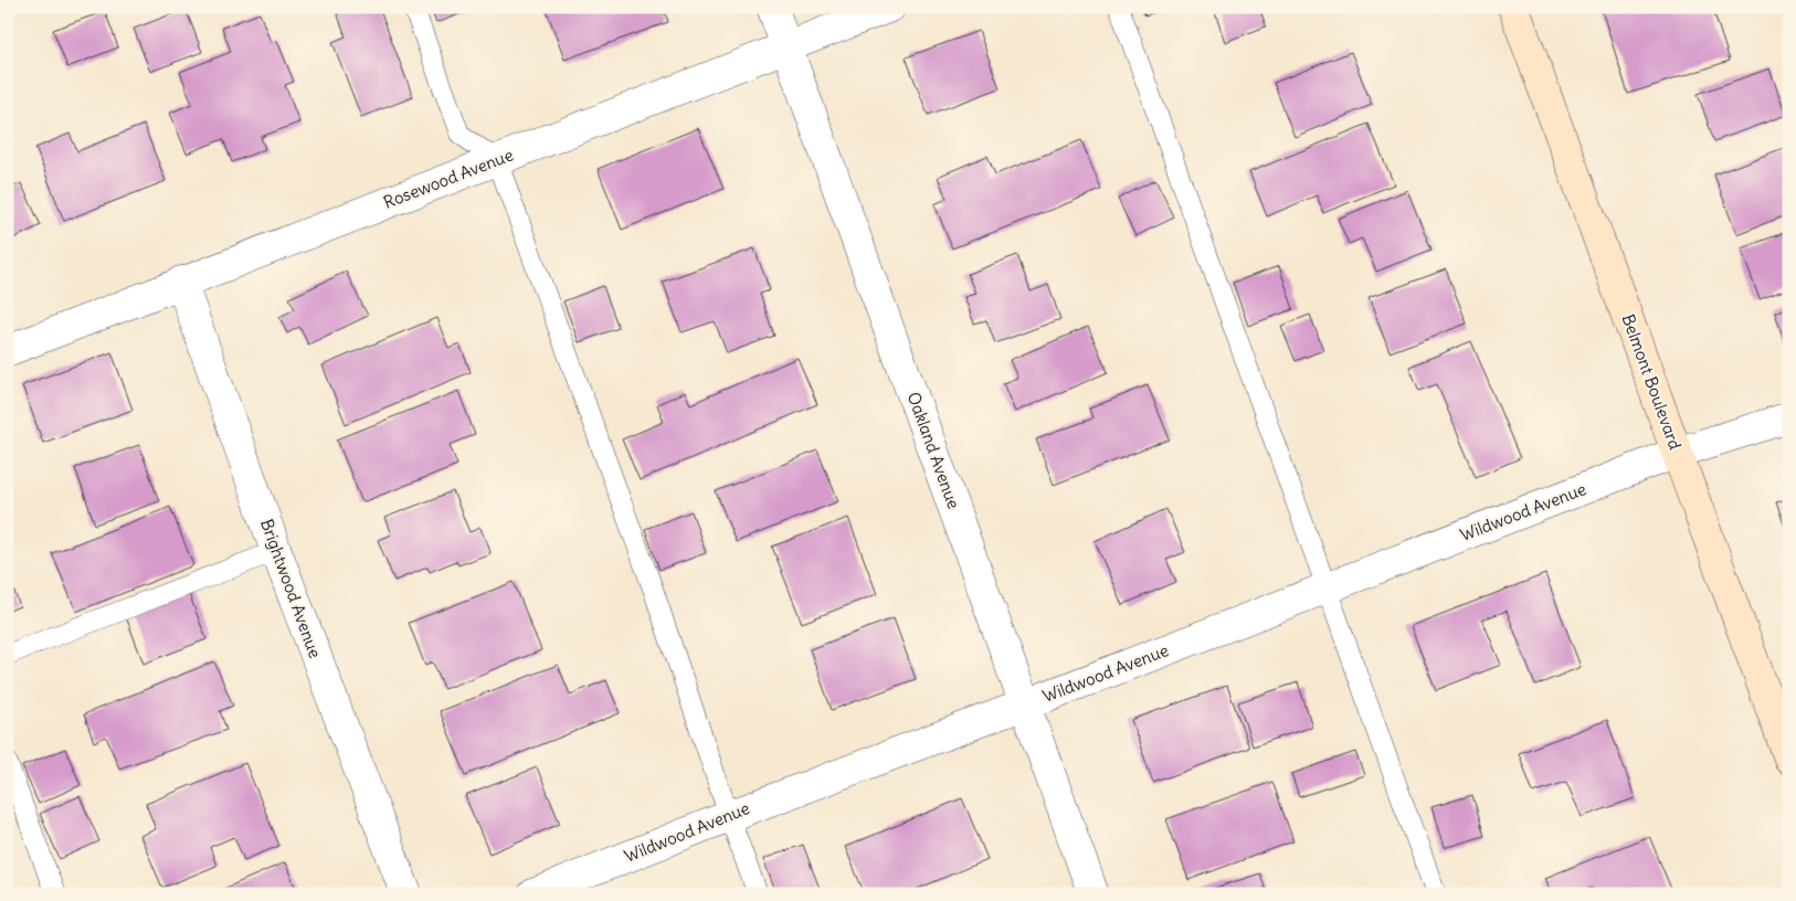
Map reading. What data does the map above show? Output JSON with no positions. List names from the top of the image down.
{
  "streets": {
    "street": [
      "Rosewood Avenue",
      "Belmont Boulevard",
      "Oakland Avenue",
      "Wildwood Avenue",
      "Brightwood Avenue"
    ]
  },
  "crossings": [
    ["Rosewood Avenue", "Oakland Avenue"],
    ["Rosewood Avenue", "Brightwood Avenue"],
    ["Belmont Boulevard", "Wildwood Avenue"],
    ["Oakland Avenue", "Wildwood Avenue"]
  ]
}
